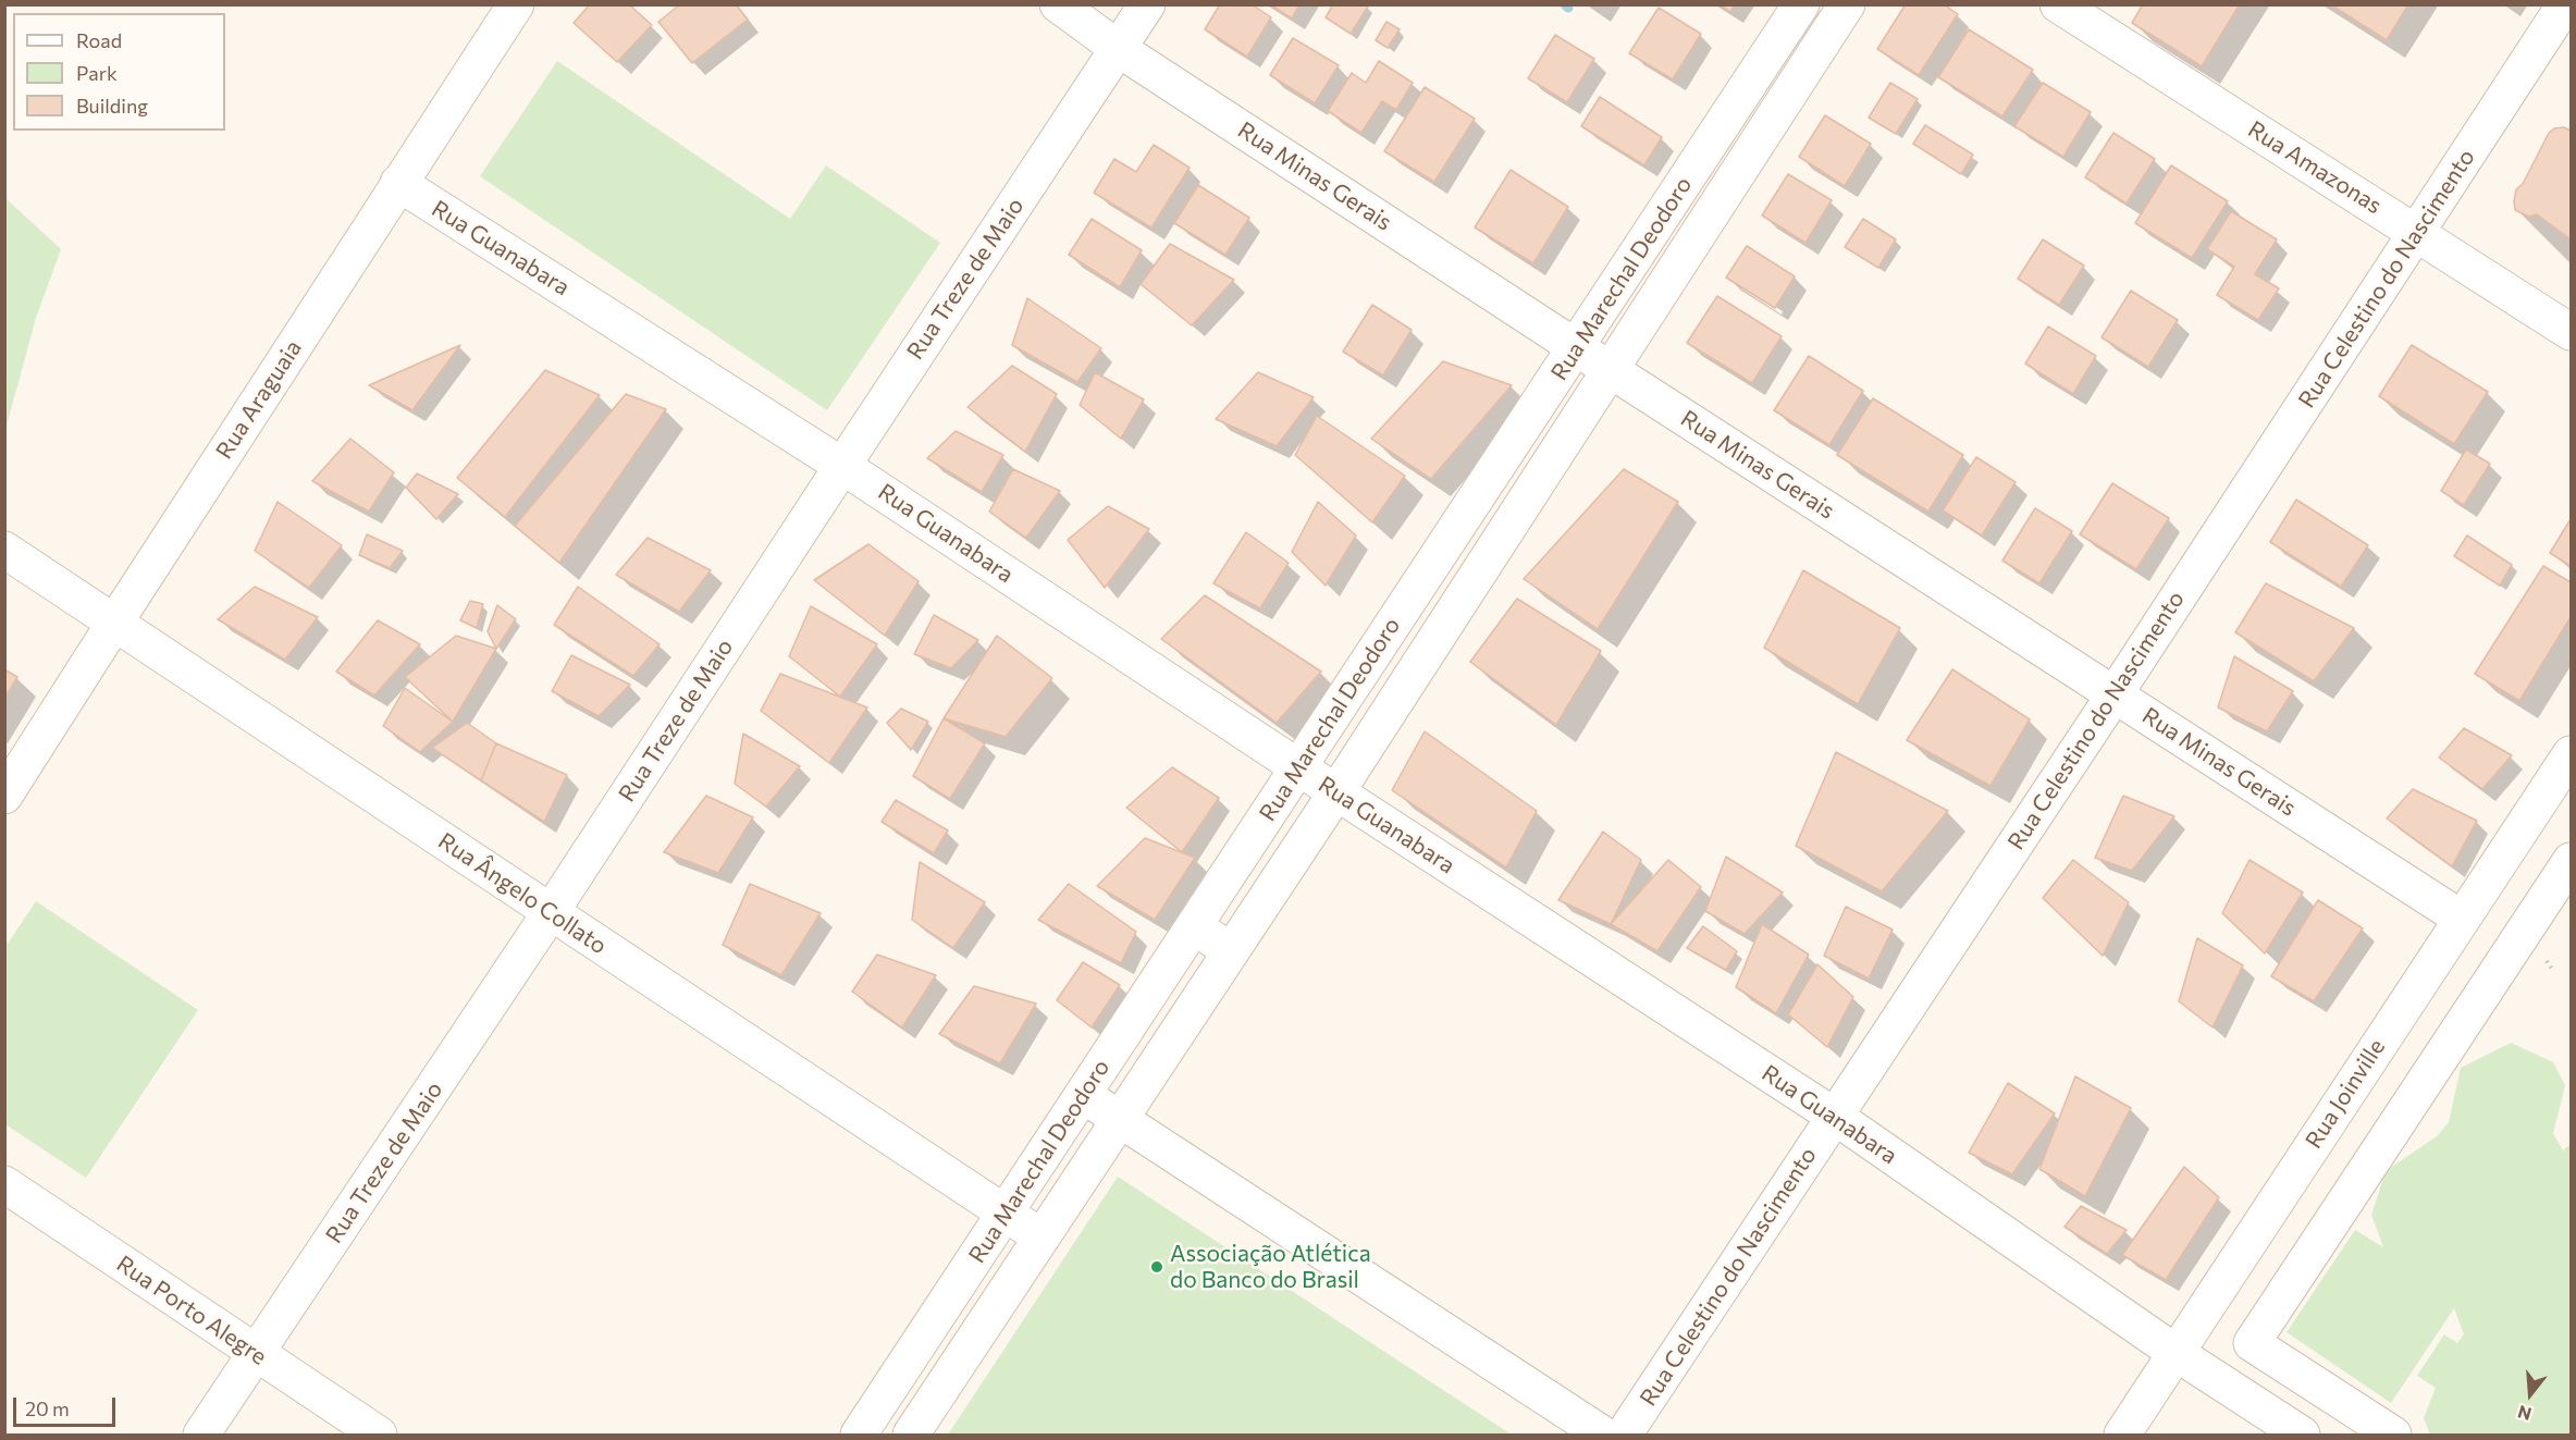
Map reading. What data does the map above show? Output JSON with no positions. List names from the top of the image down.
{
  "streets": {
    "street": [
      "Rua Amazonas",
      "Rua Minas Gerais",
      "Rua Guanabara",
      "Rua Treze de Maio",
      "Rua Marechal Deodoro",
      "Rua Celestino do Nascimento",
      "Rua Araguaia",
      "Rua Ângelo Collato",
      "Rua Joinville",
      "Rua Porto Alegre"
    ]
  },
  "crossings": [
    ["Rua Amazonas", "Rua Celestino do Nascimento"],
    ["Rua Minas Gerais", "Rua Treze de Maio"],
    ["Rua Minas Gerais", "Rua Marechal Deodoro"],
    ["Rua Minas Gerais", "Rua Celestino do Nascimento"],
    ["Rua Minas Gerais", "Rua Joinville"],
    ["Rua Guanabara", "Rua Treze de Maio"],
    ["Rua Guanabara", "Rua Marechal Deodoro"],
    ["Rua Guanabara", "Rua Celestino do Nascimento"],
    ["Rua Guanabara", "Rua Araguaia"],
    ["Rua Guanabara", "Rua Joinville"],
    ["Rua Treze de Maio", "Rua Ângelo Collato"],
    ["Rua Treze de Maio", "Rua Porto Alegre"],
    ["Rua Marechal Deodoro", "Rua Ângelo Collato"],
    ["Rua Araguaia", "Rua Ângelo Collato"]
  ],
  "places": ["Associação Atlética do Banco do Brasil"],
  "legend": ["Road", "Park", "Building"],
  "scale_bar": "20 m",
  "north": "bottom"
}
